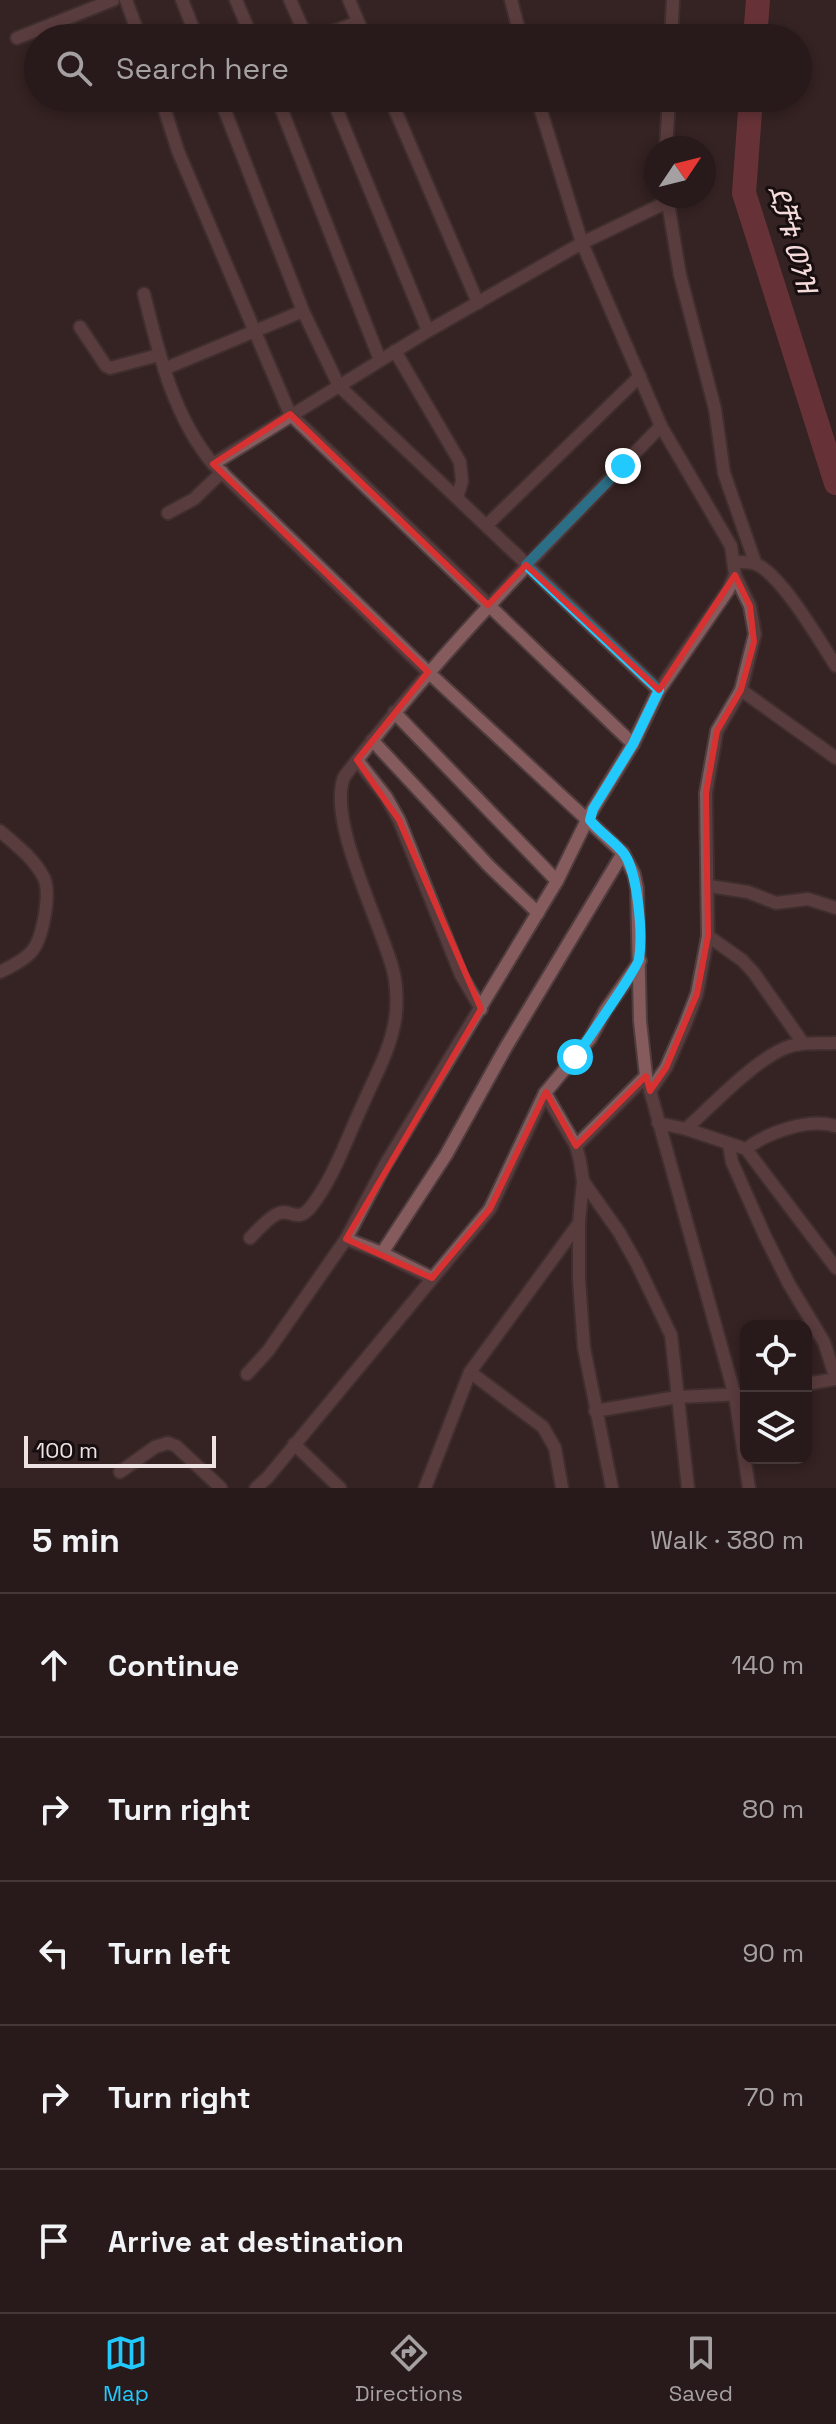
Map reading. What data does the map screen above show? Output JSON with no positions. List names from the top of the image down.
{
  "water": ["ደቻቱ ወንዝ"],
  "scale_bar": "100 m",
  "north": "top right",
  "page": {
    "search": "Search here",
    "scale": "100 m",
    "heading": ["5 min", "Walk · 380 m"],
    "list": [
      ["Continue", "140 m"],
      ["Turn right", "80 m"],
      ["Turn left", "90 m"],
      ["Turn right", "70 m"],
      "Arrive at destination"
    ],
    "nav": ["Map", "Directions", "Saved"]
  }
}
